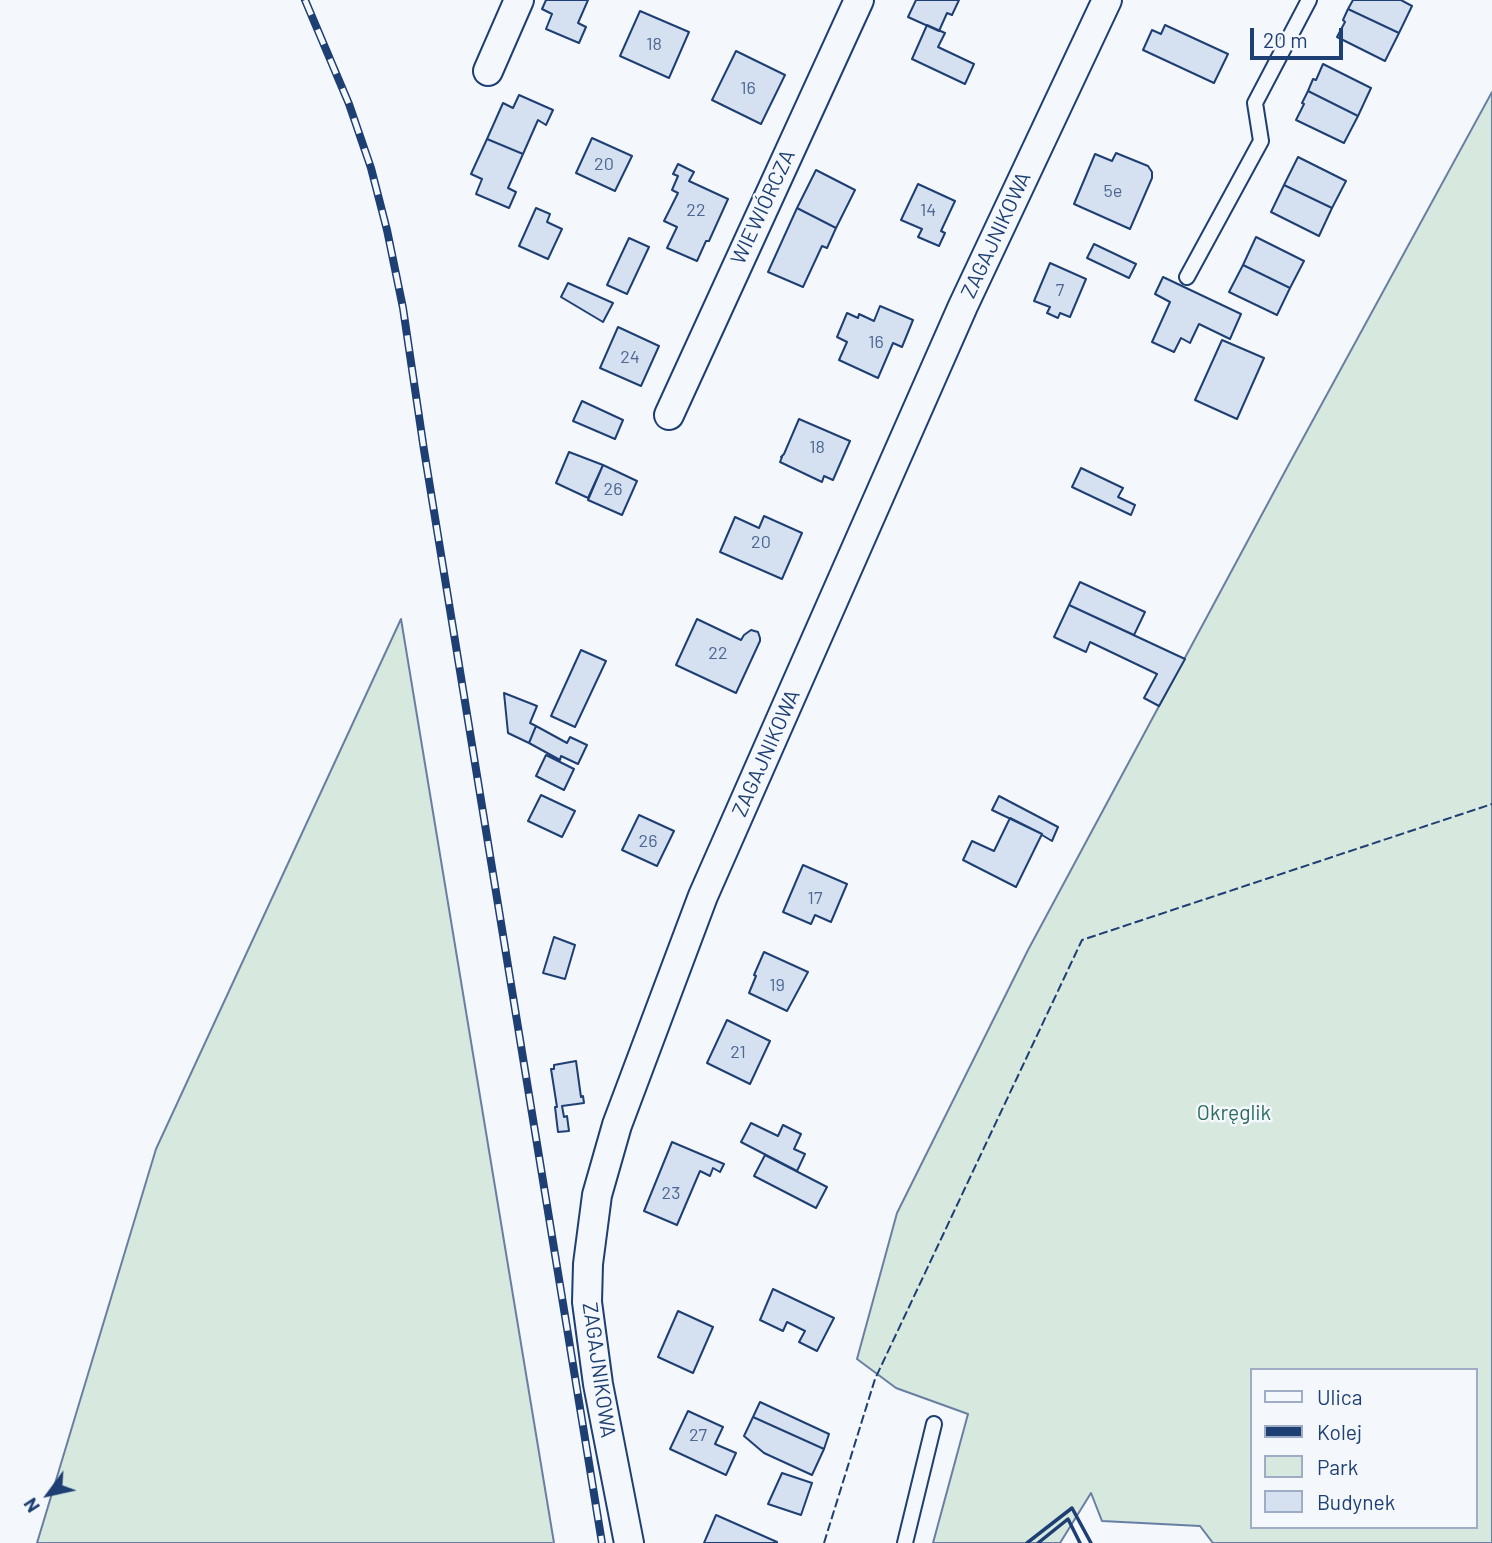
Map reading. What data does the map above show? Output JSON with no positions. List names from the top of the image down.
{
  "streets": {
    "street": ["WIEWIÓRCZA", "ZAGAJNIKOWA"]
  },
  "parks": ["Okręglik"],
  "house_numbers": [
    "18",
    "16",
    "20",
    "5e",
    "22",
    "14",
    "7",
    "16",
    "24",
    "18",
    "26",
    "20",
    "22",
    "26",
    "17",
    "19",
    "21",
    "23",
    "27"
  ],
  "legend": [
    "Ulica",
    "Kolej",
    "Park",
    "Budynek"
  ],
  "scale_bar": "20 m",
  "north": "bottom left"
}
